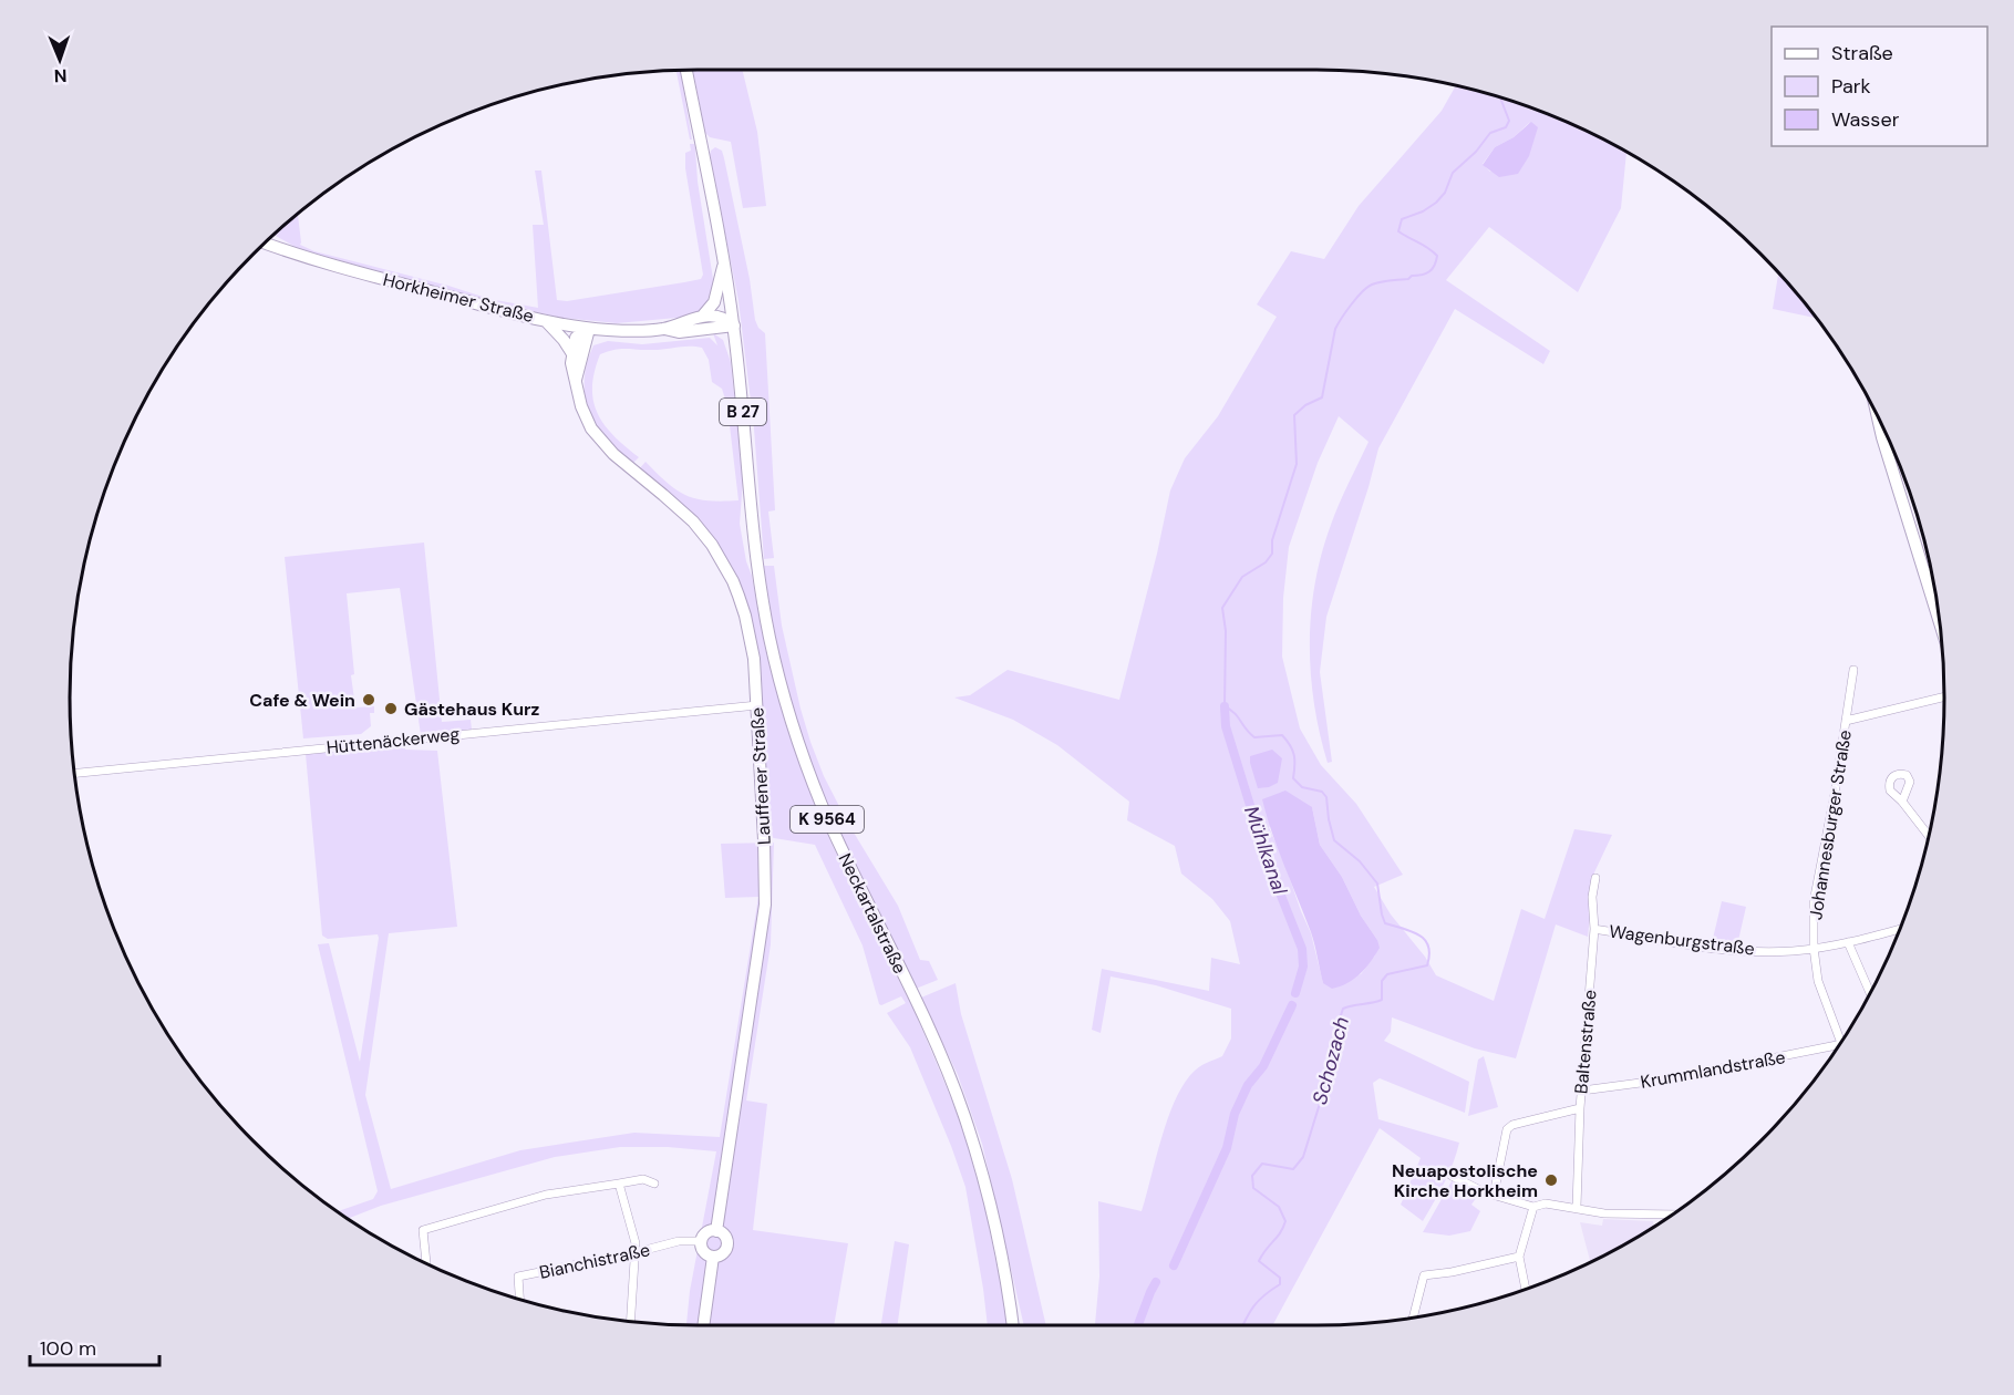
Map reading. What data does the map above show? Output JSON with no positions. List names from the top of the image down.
{
  "streets": {
    "main road": [
      "Horkheimer Straße",
      "B 27",
      "Lauffener Straße",
      "K 9564",
      "Neckartalstraße"
    ],
    "street": [
      "Hüttenäckerweg",
      "Johannesburger Straße",
      "Wagenburgstraße",
      "Baltenstraße",
      "Krummlandstraße",
      "Bianchistraße"
    ]
  },
  "crossings": [
    ["Horkheimer Straße", "B 27"],
    ["Horkheimer Straße", "Neckartalstraße"],
    ["B 27", "Neckartalstraße"],
    ["Hüttenäckerweg", "Lauffener Straße"],
    ["Lauffener Straße", "Bianchistraße"],
    ["Johannesburger Straße", "Wagenburgstraße"],
    ["Wagenburgstraße", "Baltenstraße"],
    ["Baltenstraße", "Krummlandstraße"]
  ],
  "water": ["Mühlkanal", "Schozach"],
  "places": ["Cafe & Wein", "Gästehaus Kurz", "Neuapostolische Kirche Horkheim"],
  "legend": ["Straße", "Park", "Wasser"],
  "scale_bar": "100 m",
  "north": "bottom"
}
